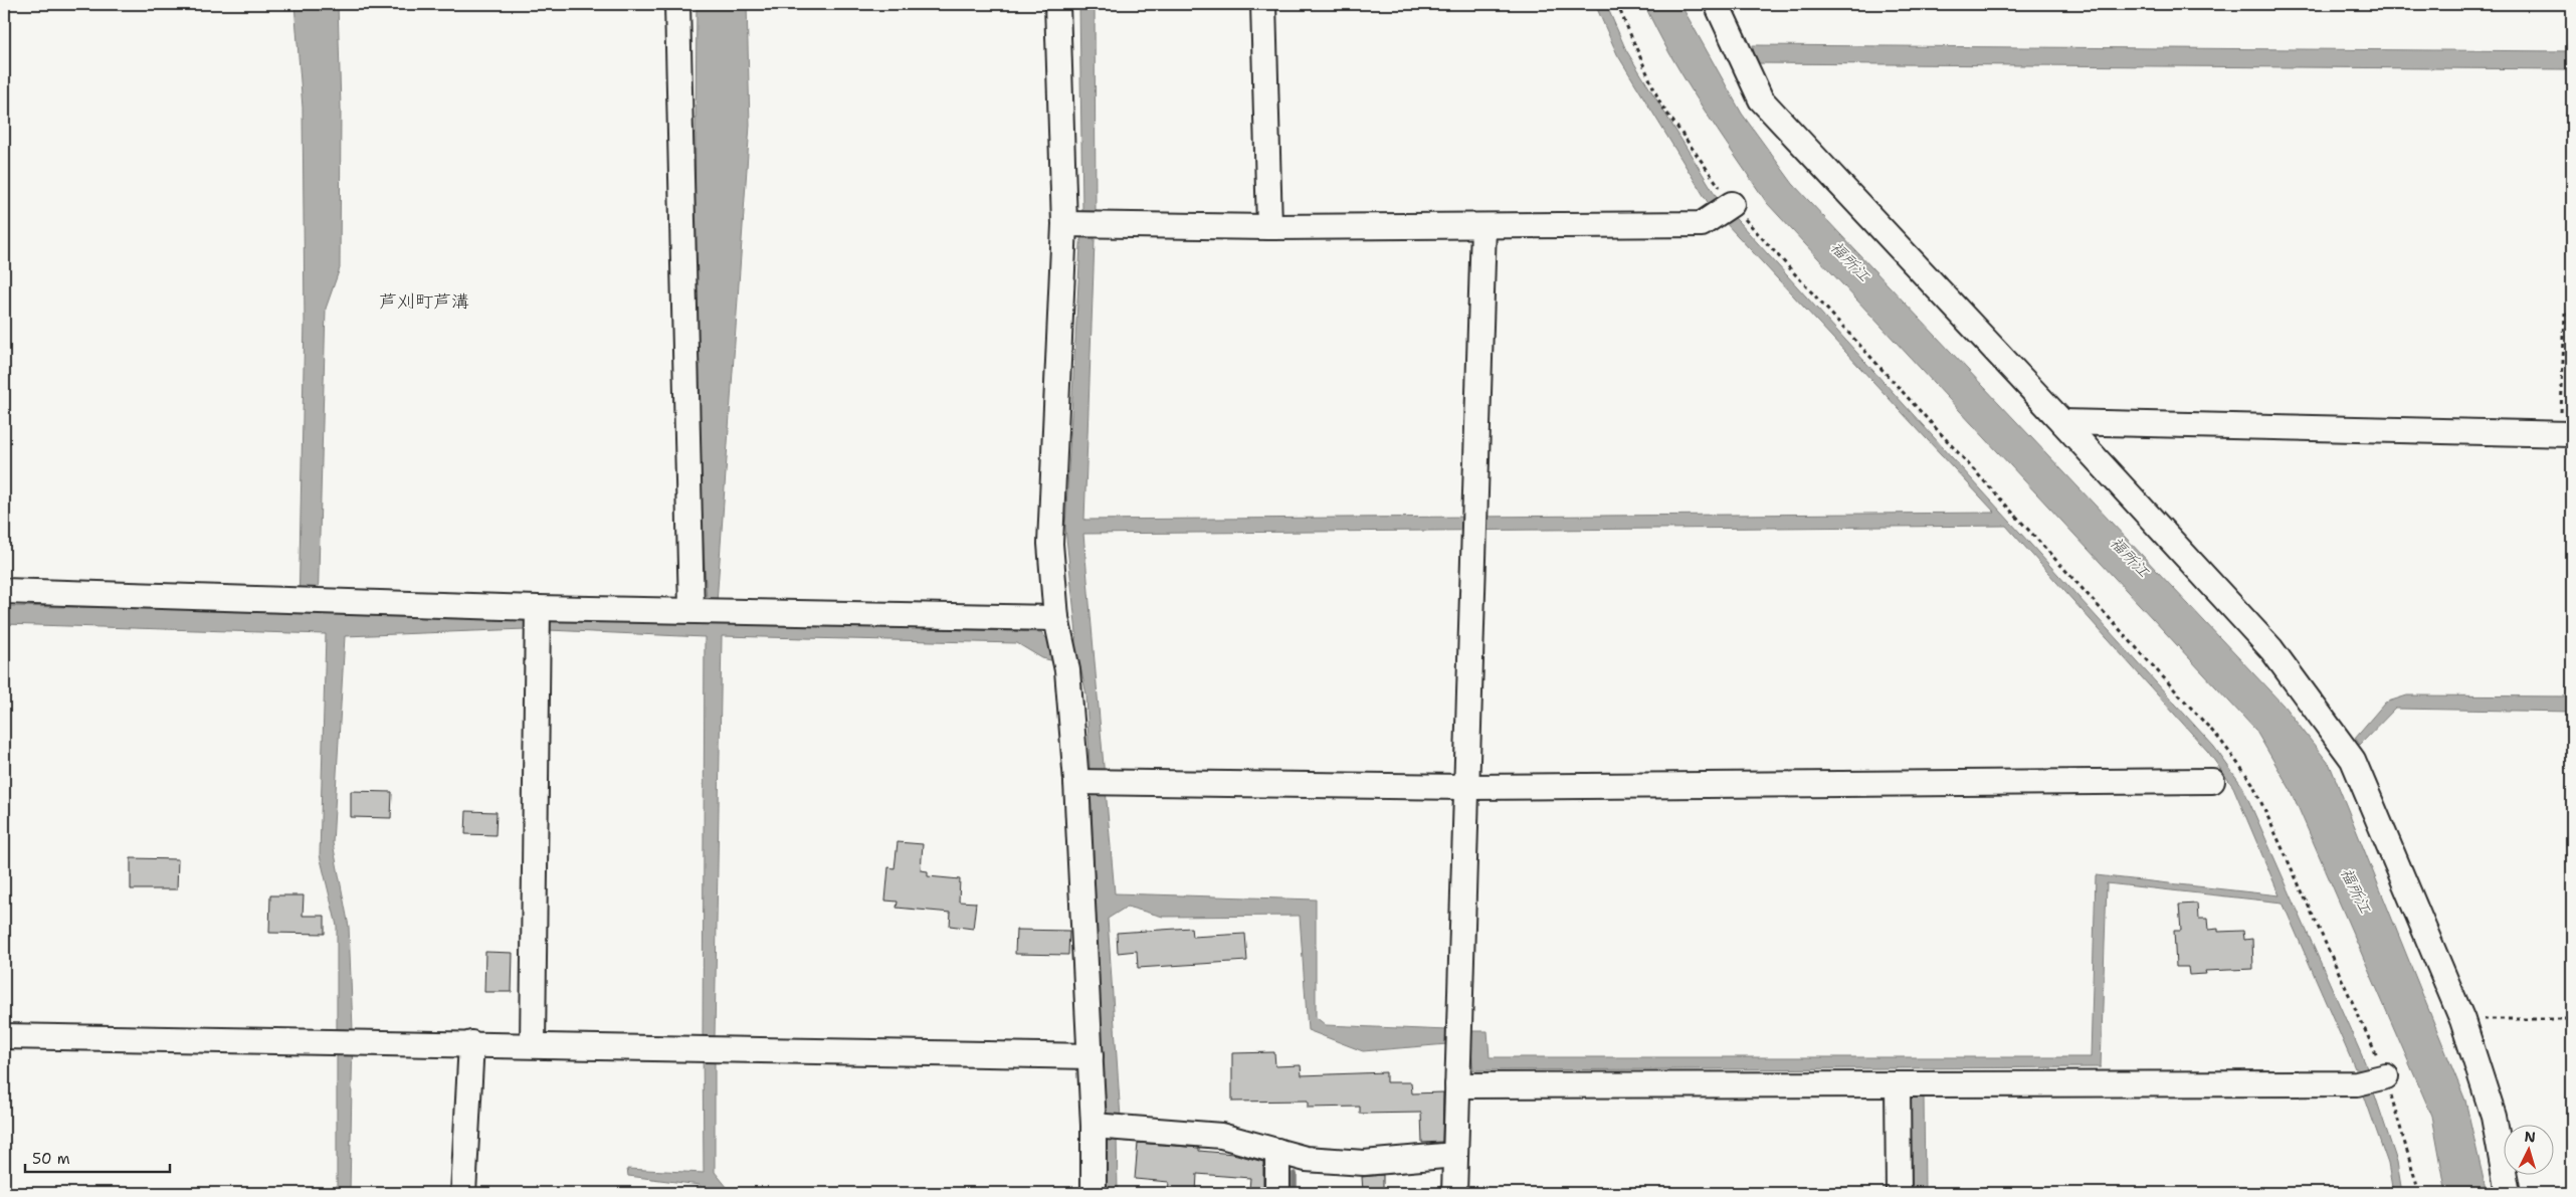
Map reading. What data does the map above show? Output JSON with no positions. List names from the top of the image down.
{
  "districts": ["芦刈町芦溝"],
  "water": ["福所江"],
  "scale_bar": "50 m",
  "north": "top"
}
